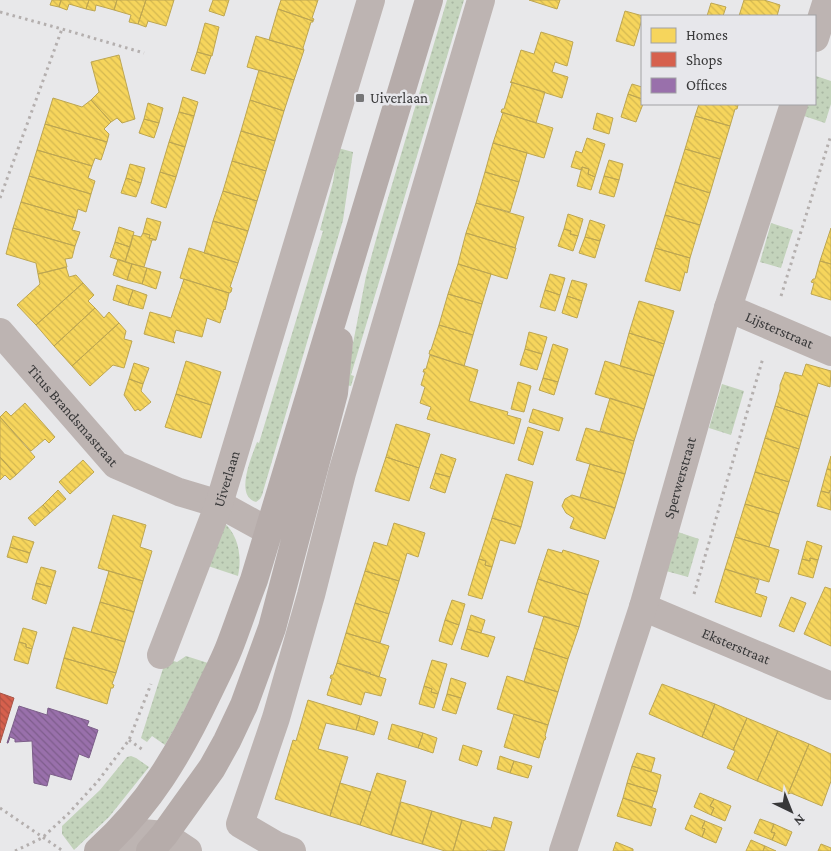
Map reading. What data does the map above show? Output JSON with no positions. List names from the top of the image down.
{
  "streets": {
    "street": [
      "Lijsterstraat",
      "Titus Brandsmastraat",
      "Sperwerstraat",
      "Uiverlaan",
      "Eksterstraat"
    ]
  },
  "crossings": [
    ["Lijsterstraat", "Sperwerstraat"],
    ["Titus Brandsmastraat", "Uiverlaan"],
    ["Sperwerstraat", "Eksterstraat"]
  ],
  "places": {
    "transit": ["Uiverlaan"]
  },
  "legend": ["Homes", "Shops", "Offices"],
  "north": "bottom right"
}
